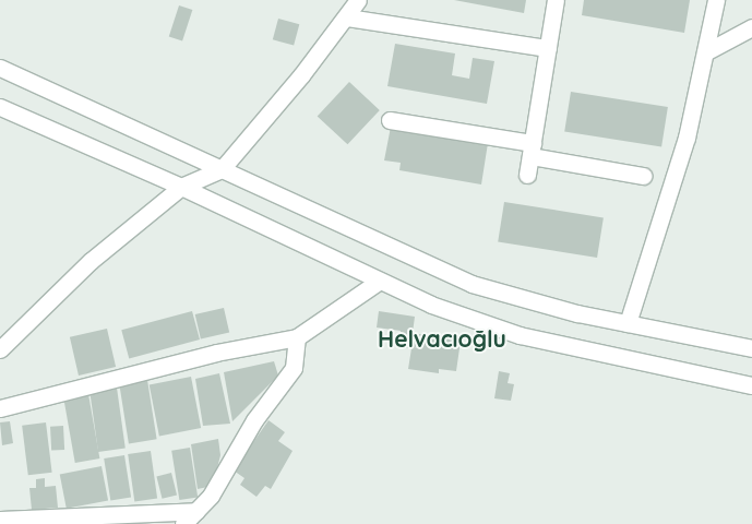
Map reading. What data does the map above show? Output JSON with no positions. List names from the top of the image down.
{
  "districts": ["Helvacıoğlu"]
}
